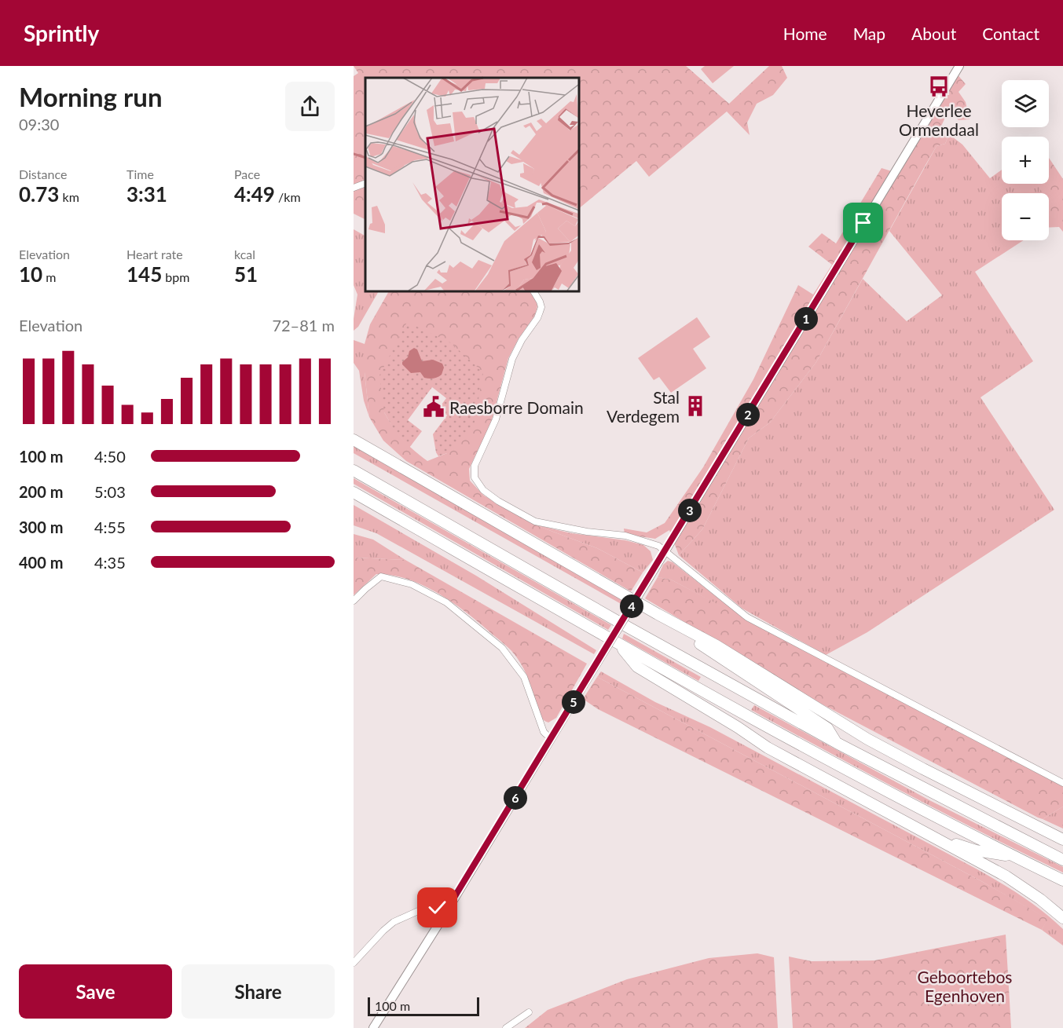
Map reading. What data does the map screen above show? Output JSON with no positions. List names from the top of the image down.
{
  "parks": ["Geboortebos Egenhoven"],
  "places": {
    "bus stop": ["Heverlee Ormendaal"],
    "building": ["Stal Verdegem"],
    "public building": ["Raesborre Domain"]
  },
  "scale_bar": "100 m",
  "page": {
    "header": "Sprintly",
    "nav": [
      "Home",
      "Map",
      "About",
      "Contact"
    ],
    "heading": ["Morning run", "09:30"],
    "map_buttons": ["+", "−"],
    "stats": [
      ["Distance", "0.73 km"],
      ["Time", "3:31"],
      ["Pace", "4:49 /km"],
      ["Elevation", "10 m"],
      ["Heart rate", "145 bpm"],
      ["kcal", "51"]
    ],
    "chart": ["Elevation", "72–81 m"],
    "pins": [
      "1",
      "2",
      "3",
      "4",
      "5",
      "6"
    ],
    "list": [
      {
        "name": "100 m",
        "note": "4:50"
      },
      {
        "name": "200 m",
        "note": "5:03"
      },
      {
        "name": "300 m",
        "note": "4:55"
      },
      {
        "name": "400 m",
        "note": "4:35"
      }
    ],
    "buttons": ["Save", "Share"],
    "scale": "100 m"
  }
}
